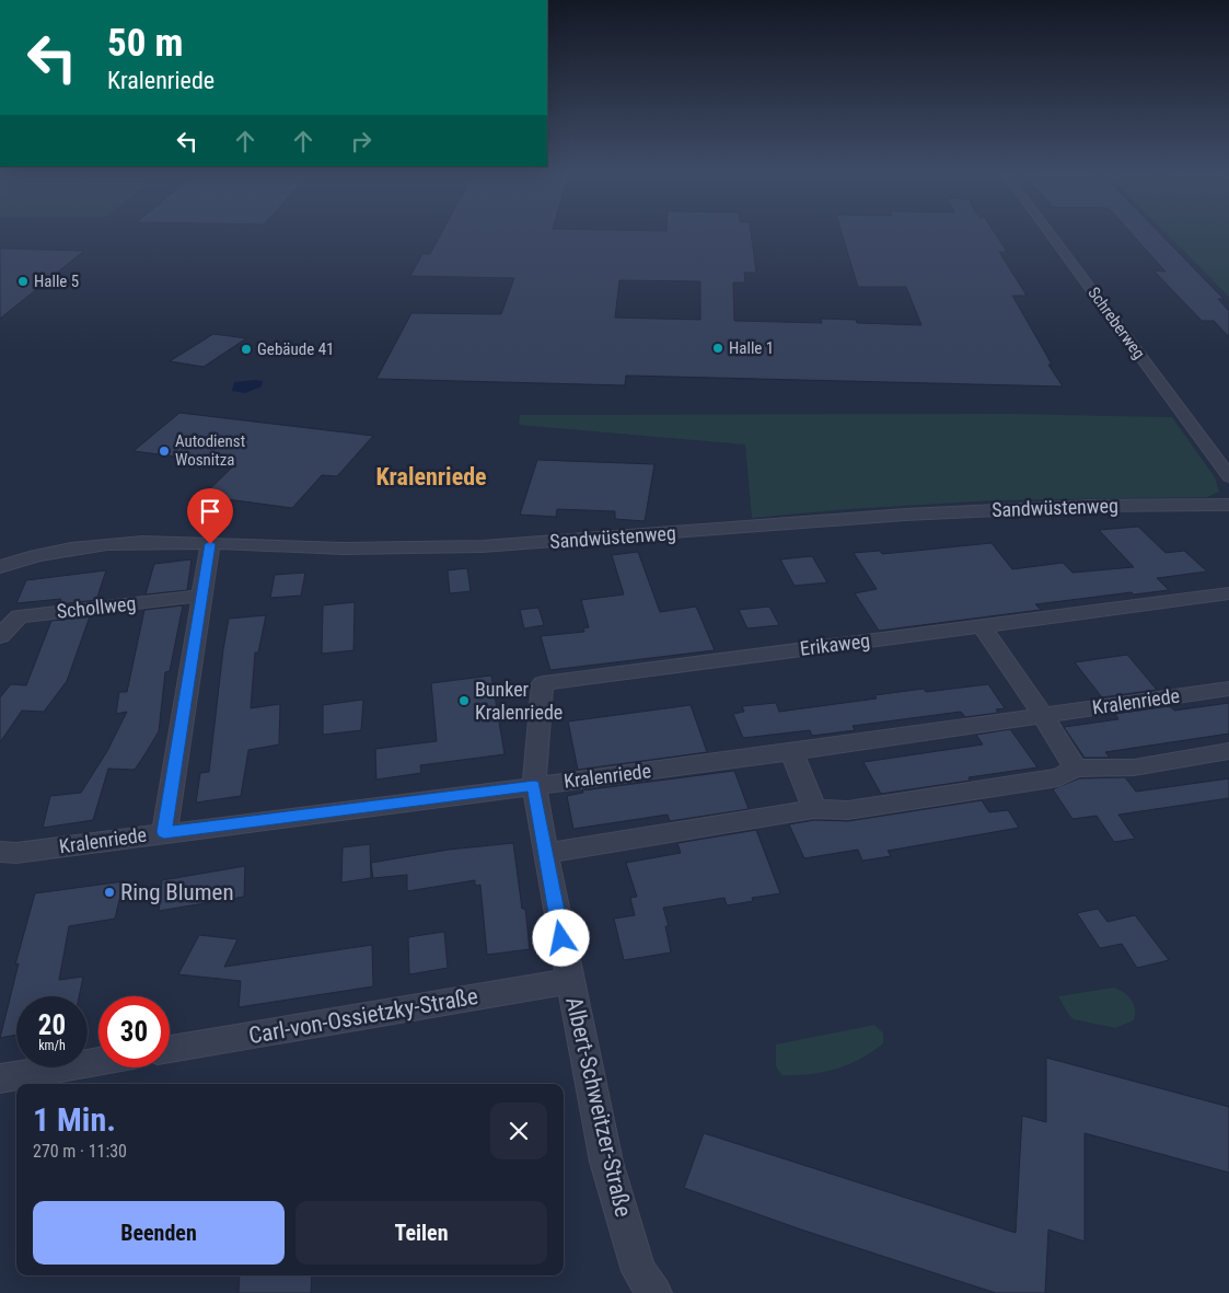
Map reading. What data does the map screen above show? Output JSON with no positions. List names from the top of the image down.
{
  "streets": {
    "street": [
      "Schreberweg",
      "Sandwüstenweg",
      "Schollweg",
      "Erikaweg",
      "Kralenriede",
      "Carl-von-Ossietzky-Straße",
      "Albert-Schweitzer-Straße"
    ]
  },
  "crossings": [
    ["Erikaweg", "Kralenriede"],
    ["Erikaweg", "Albert-Schweitzer-Straße"],
    ["Kralenriede", "Albert-Schweitzer-Straße"],
    ["Carl-von-Ossietzky-Straße", "Albert-Schweitzer-Straße"]
  ],
  "districts": ["Kralenriede"],
  "places": [
    "Halle 5",
    "Halle 1",
    "Gebäude 41",
    "Autodienst Wosnitza",
    "Bunker Kralenriede",
    "Ring Blumen"
  ],
  "page": {
    "turn": ["50 m", "Kralenriede"],
    "speed": "20 km/h",
    "limit": "30",
    "heading": ["1 Min.", "270 m · 11:30"],
    "buttons": ["Beenden", "Teilen"]
  }
}
